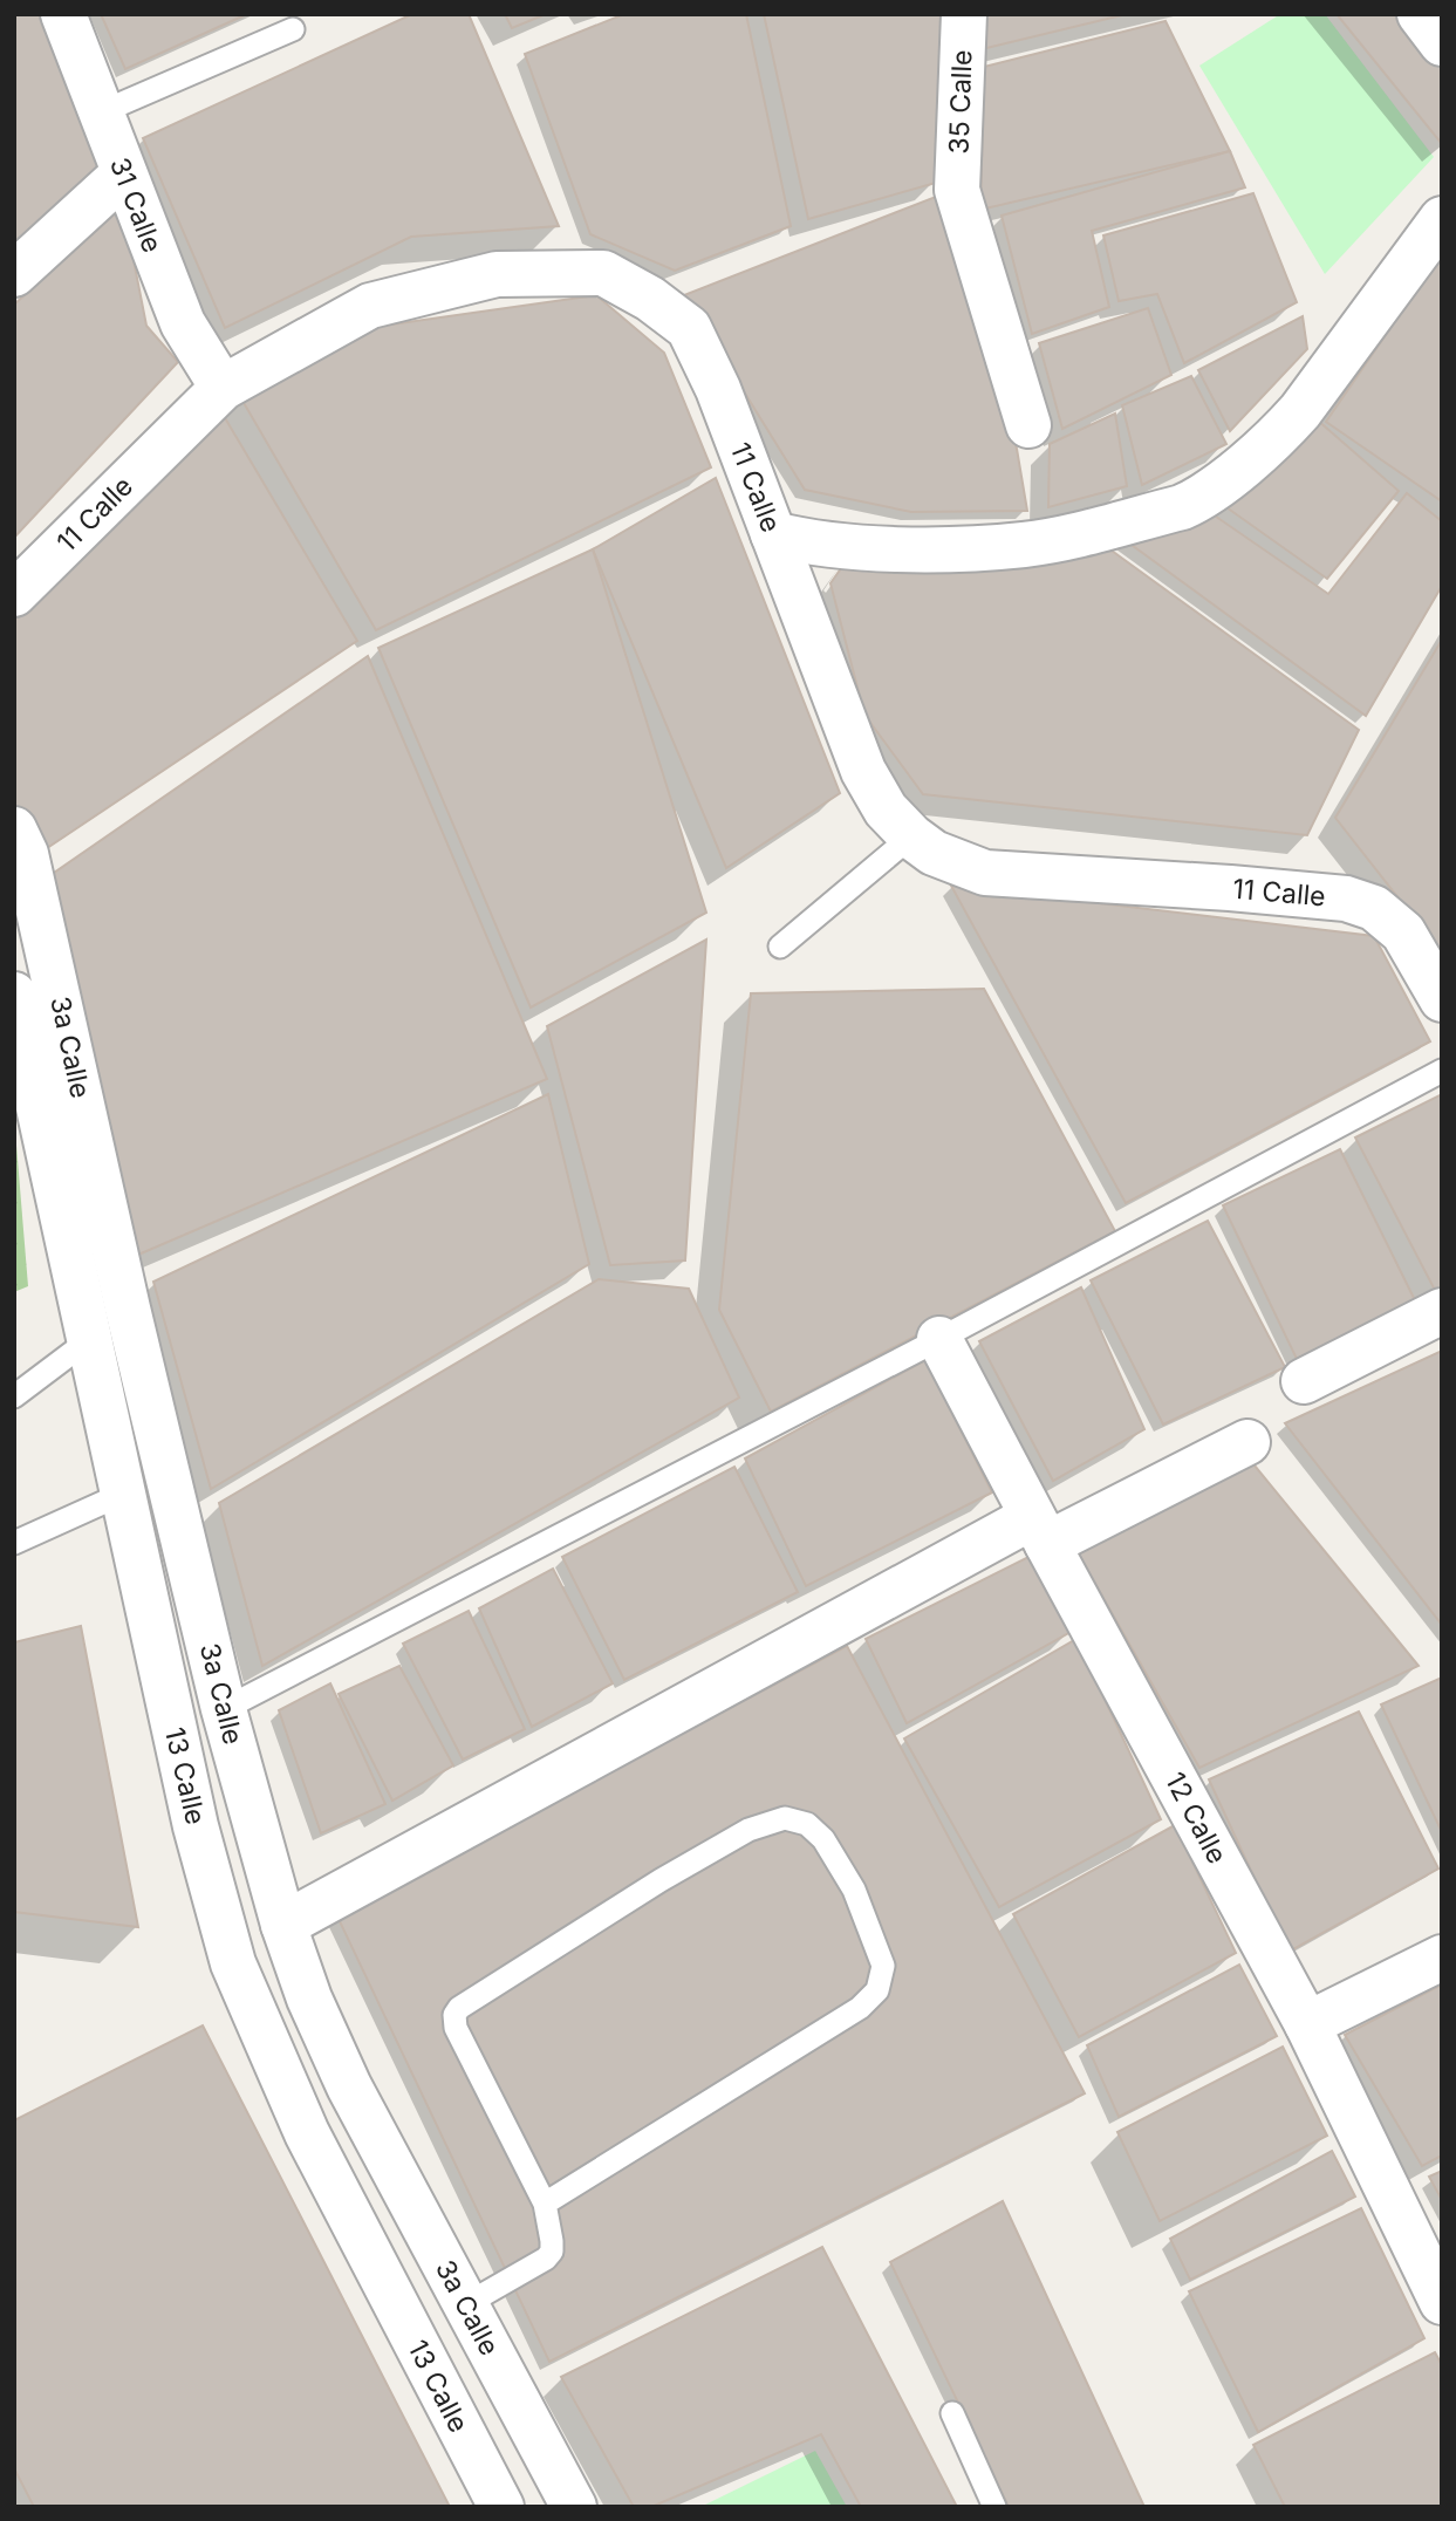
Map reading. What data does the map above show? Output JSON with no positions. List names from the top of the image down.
{
  "streets": {
    "street": [
      "35 Calle",
      "31 Calle",
      "11 Calle",
      "3a Calle",
      "13 Calle",
      "12 Calle"
    ]
  },
  "crossings": [
    ["31 Calle", "11 Calle"],
    ["3a Calle", "13 Calle"]
  ]
}
